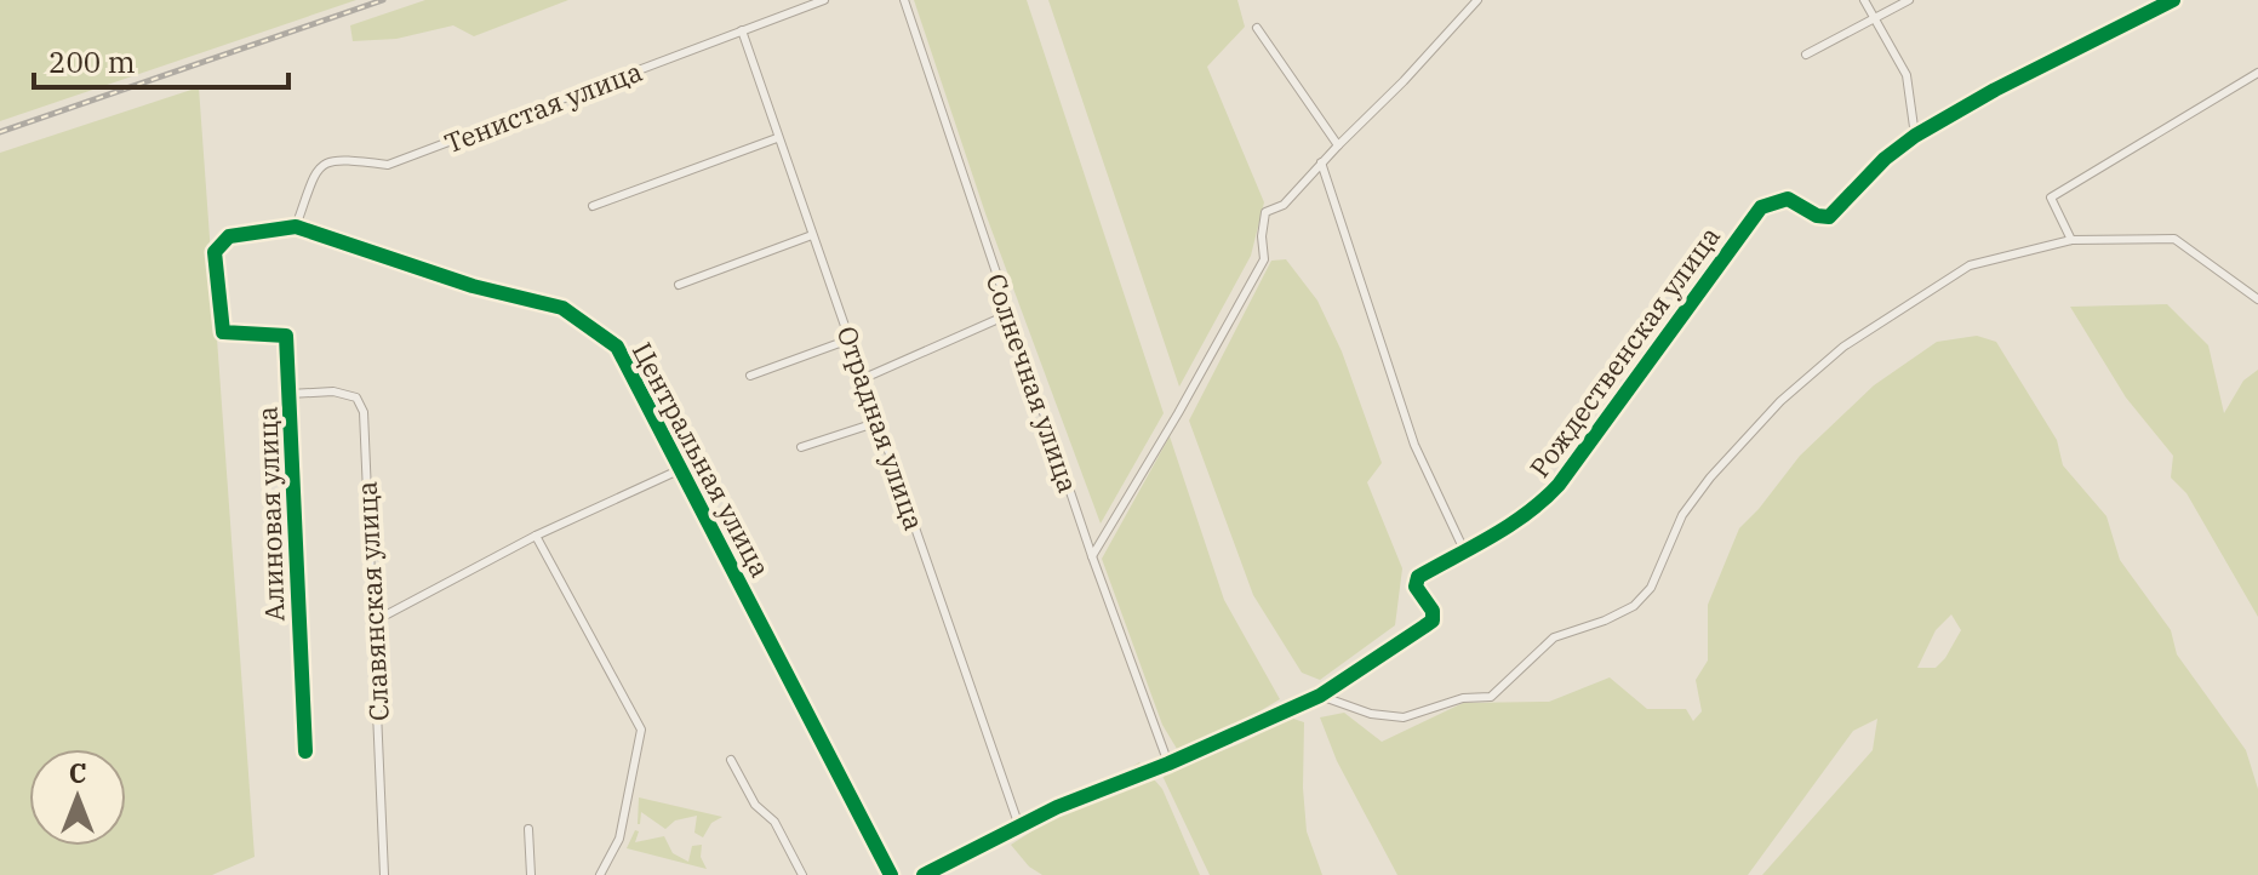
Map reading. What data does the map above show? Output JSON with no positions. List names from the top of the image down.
{
  "streets": {
    "street": [
      "Тенистая улица",
      "Рождественская улица",
      "Солнечная улица",
      "Отрадная улица",
      "Центральная улица",
      "Алиновая улица",
      "Славянская улица"
    ]
  },
  "crossings": [
    ["Тенистая улица", "Отрадная улица"],
    ["Тенистая улица", "Центральная улица"],
    ["Центральная улица", "Алиновая улица"],
    ["Алиновая улица", "Славянская улица"]
  ],
  "scale_bar": "200 m",
  "north": "top"
}
